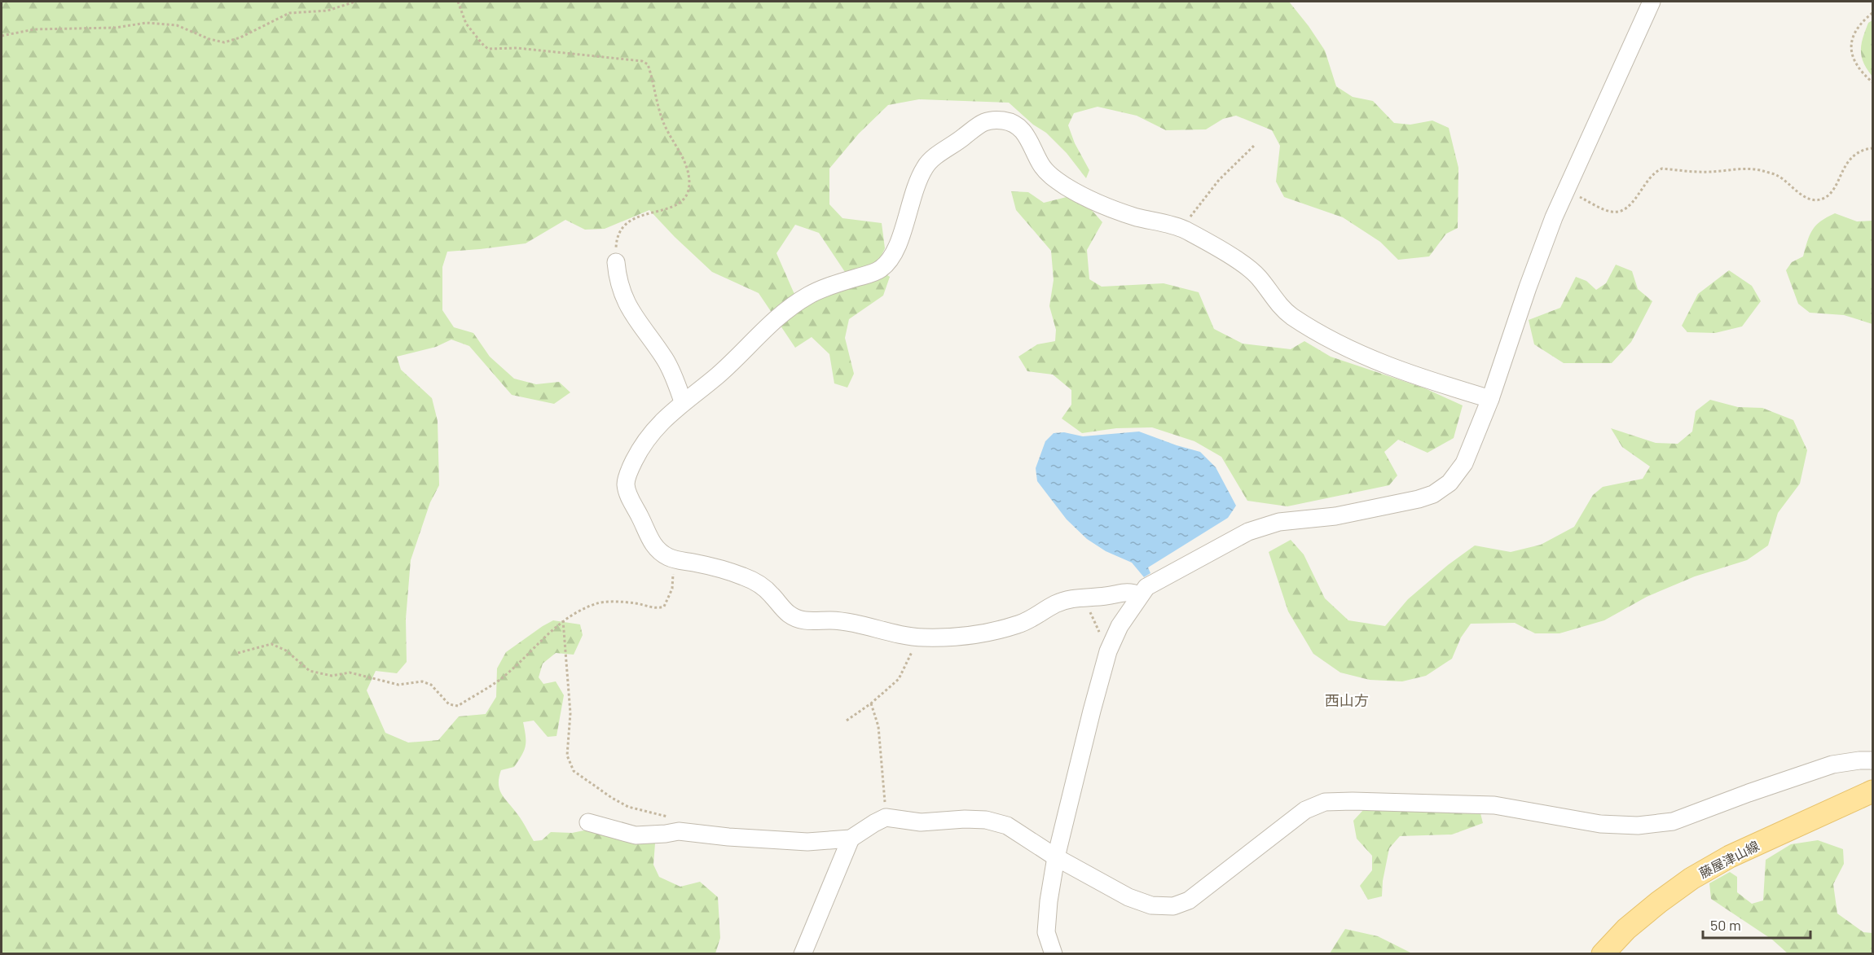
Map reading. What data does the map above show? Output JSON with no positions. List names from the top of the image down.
{
  "streets": {
    "main road": ["藤屋津山線"]
  },
  "districts": ["西山方"],
  "scale_bar": "50 m"
}
